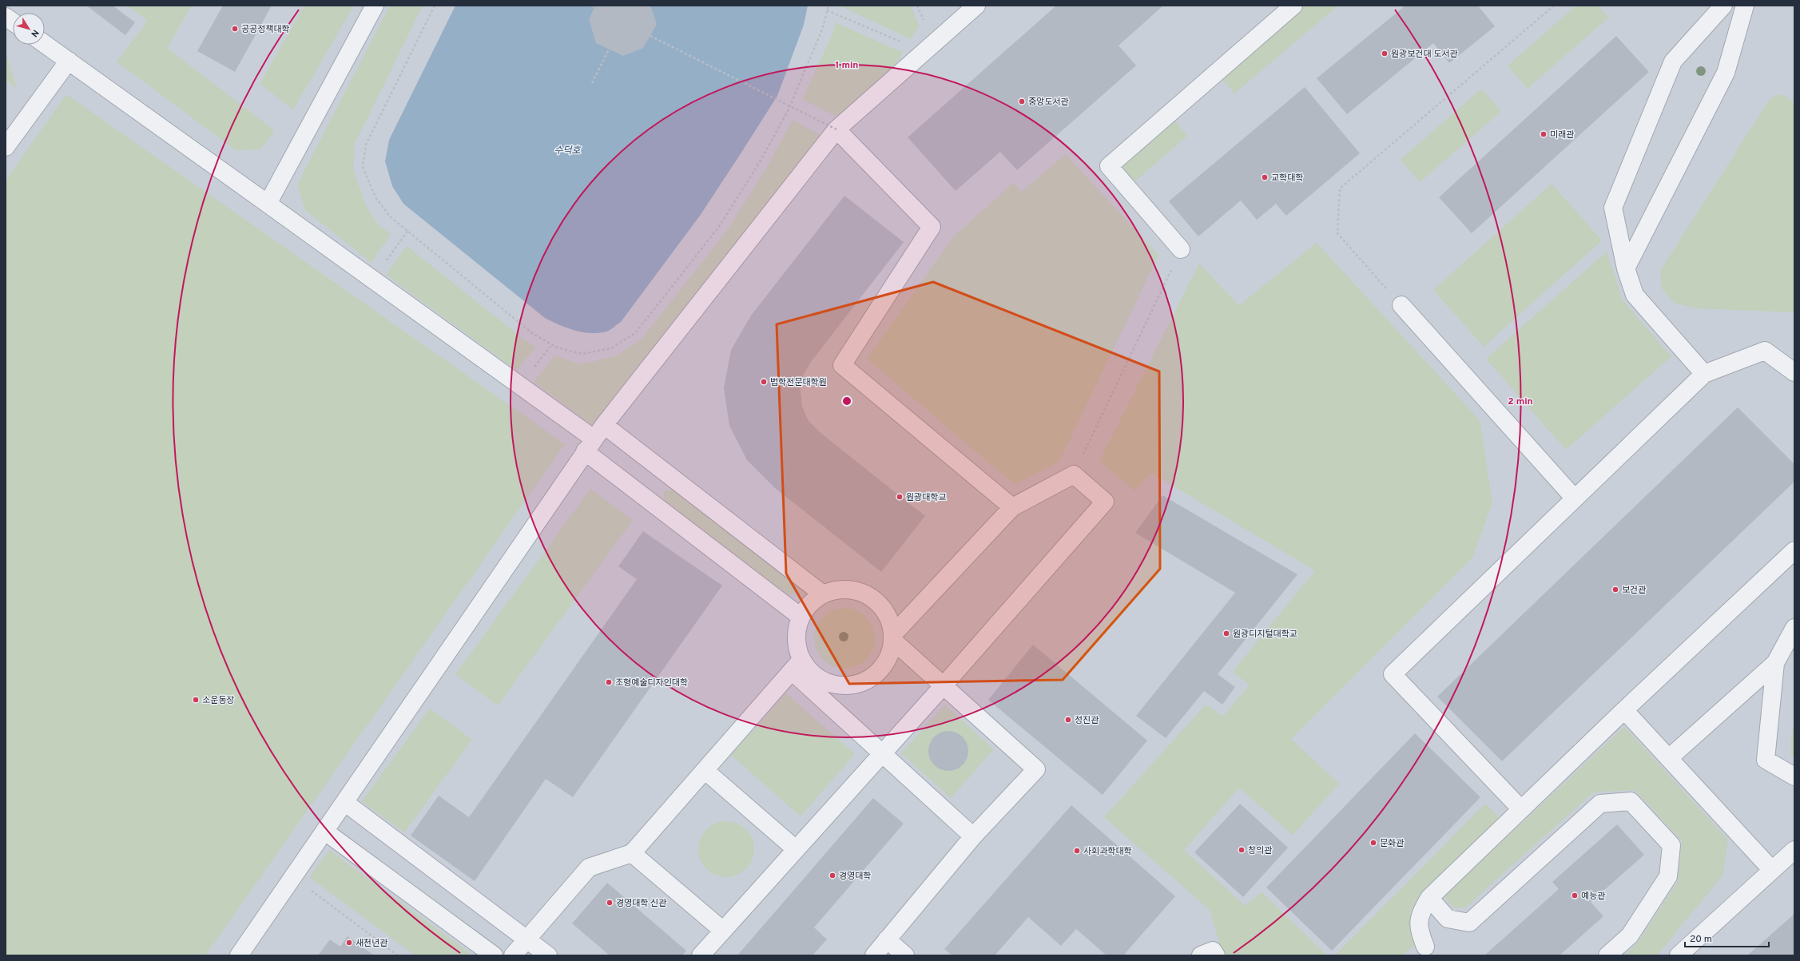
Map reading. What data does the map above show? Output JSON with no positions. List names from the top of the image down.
{
  "water": ["수덕호"],
  "places": [
    "공공정책대학",
    "원광보건대 도서관",
    "중앙도서관",
    "미래관",
    "교학대학",
    "법학전문대학원",
    "원광대학교",
    "보건관",
    "원광디지털대학교",
    "조형예술디자인대학",
    "소운동장",
    "정진관",
    "문화관",
    "창의관",
    "사회과학대학",
    "경영대학",
    "예능관",
    "경영대학 신관",
    "새천년관"
  ],
  "scale_bar": "20 m",
  "north": "bottom right",
  "rings": ["1 min", "2 min"]
}
